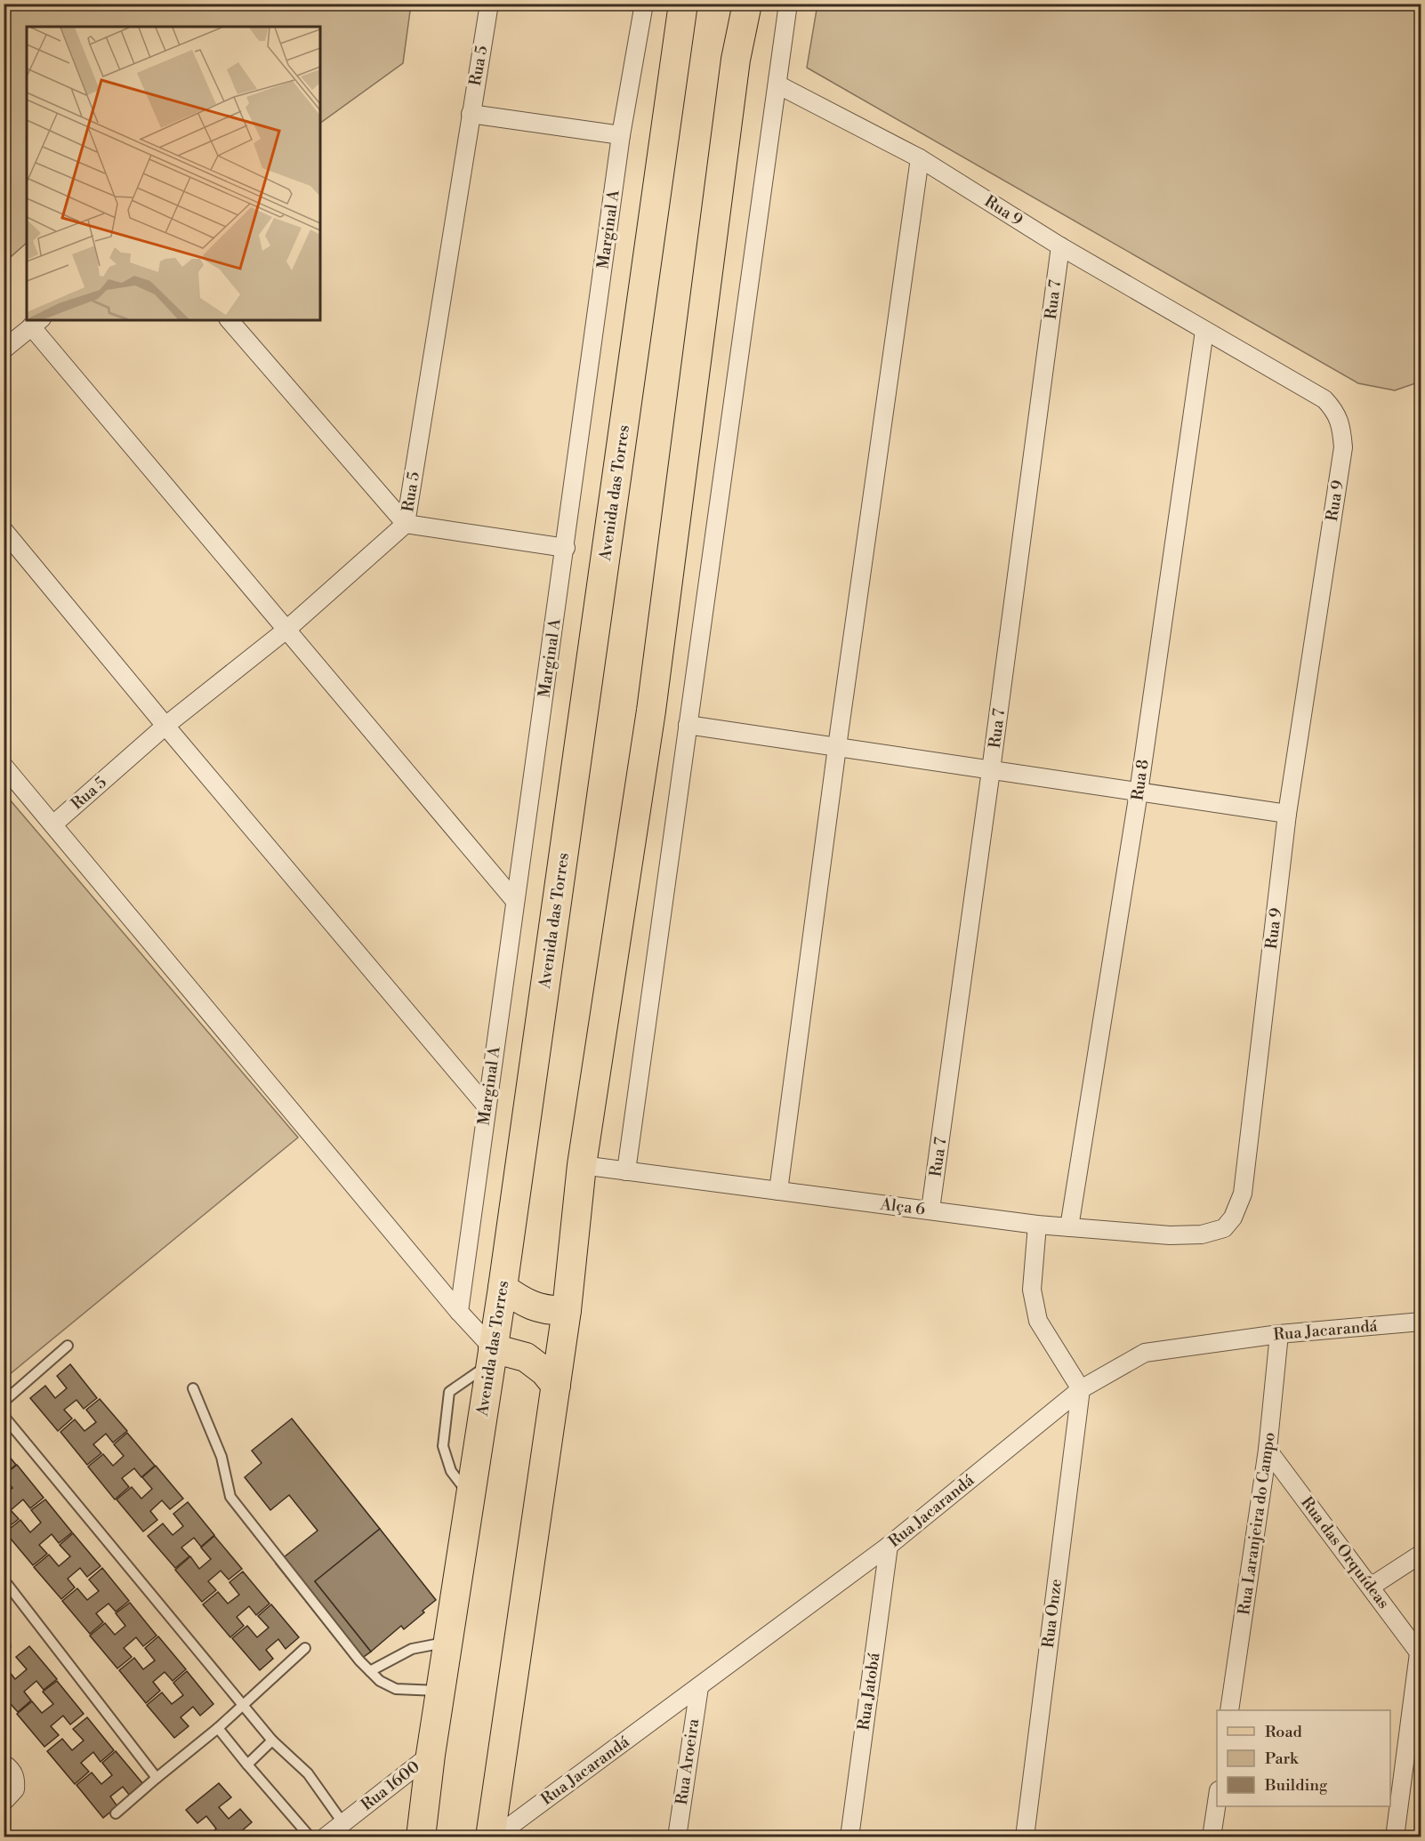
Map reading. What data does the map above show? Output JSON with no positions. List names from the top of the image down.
{
  "streets": {
    "main road": ["Avenida das Torres"],
    "street": [
      "Rua 5",
      "Rua 9",
      "Marginal A",
      "Rua 7",
      "Rua 8",
      "Alça 6",
      "Rua Jacarandá",
      "Rua Laranjeira do Campo",
      "Rua das Orquídeas",
      "Rua Onze",
      "Rua Jatobá",
      "Rua Aroeira",
      "Rua 1600"
    ]
  },
  "crossings": [
    ["Rua 9", "Rua 7"],
    ["Rua 9", "Rua 8"],
    ["Rua 9", "Alça 6"],
    ["Rua 7", "Alça 6"],
    ["Avenida das Torres", "Rua 1600"],
    ["Rua 8", "Alça 6"],
    ["Rua Jacarandá", "Rua Laranjeira do Campo"],
    ["Rua Jacarandá", "Rua Onze"],
    ["Rua Jacarandá", "Rua Jatobá"],
    ["Rua Jacarandá", "Rua Aroeira"],
    ["Rua Laranjeira do Campo", "Rua das Orquídeas"]
  ],
  "legend": ["Road", "Park", "Building"]
}
